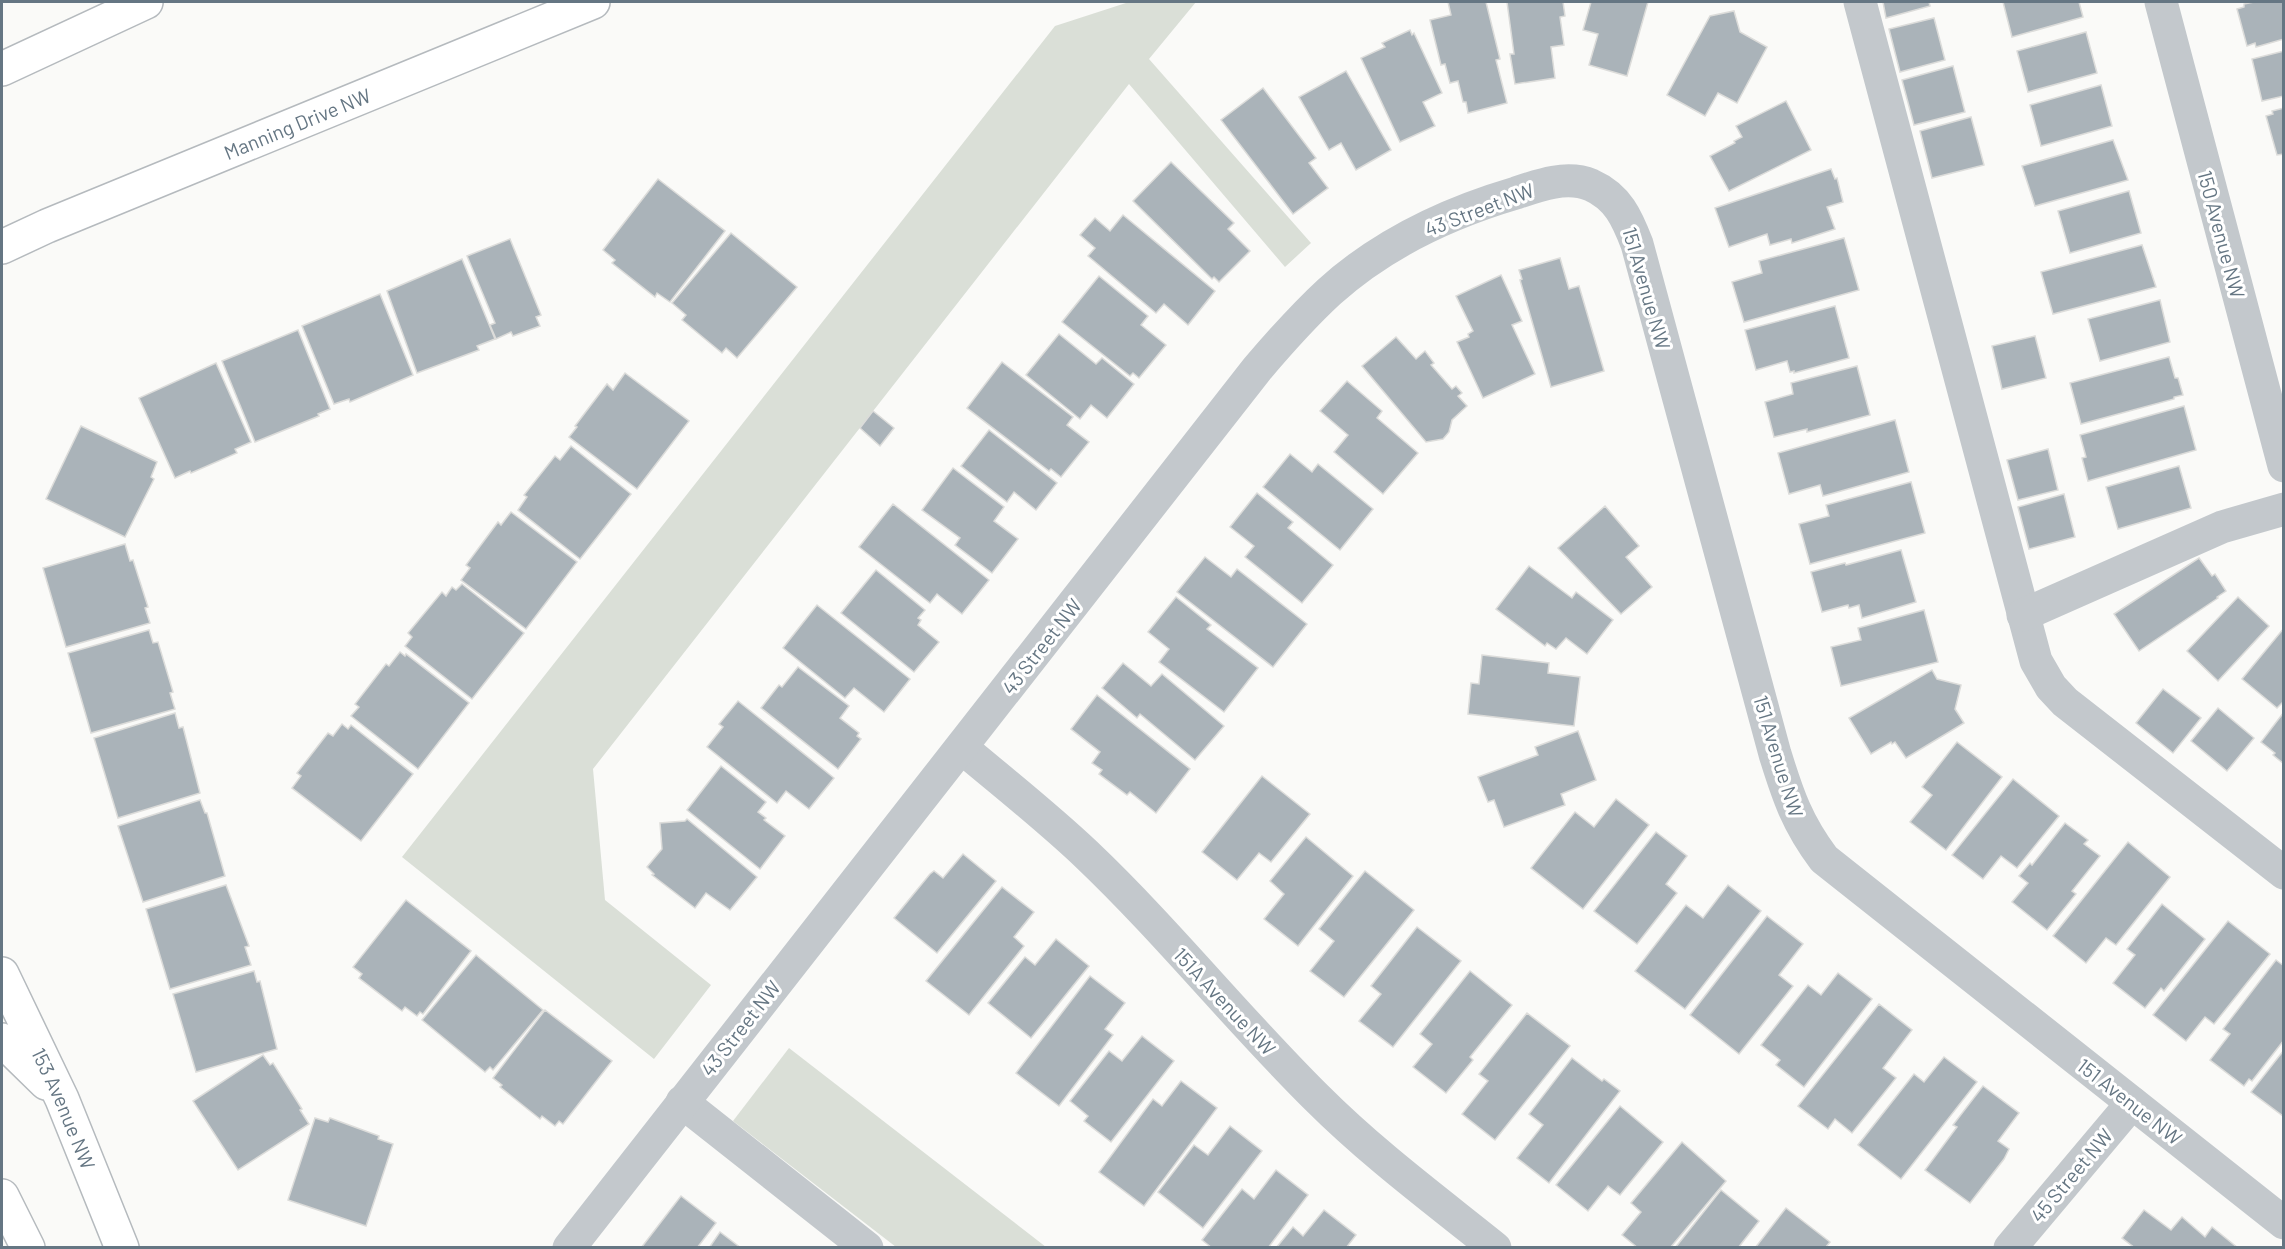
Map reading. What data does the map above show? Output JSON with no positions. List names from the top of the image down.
{
  "streets": {
    "main road": ["Manning Drive NW", "153 Avenue NW"],
    "street": [
      "43 Street NW",
      "150 Avenue NW",
      "151 Avenue NW",
      "151A Avenue NW",
      "45 Street NW"
    ]
  },
  "crossings": [
    ["43 Street NW", "151 Avenue NW"],
    ["43 Street NW", "151A Avenue NW"],
    ["151 Avenue NW", "45 Street NW"]
  ]
}
